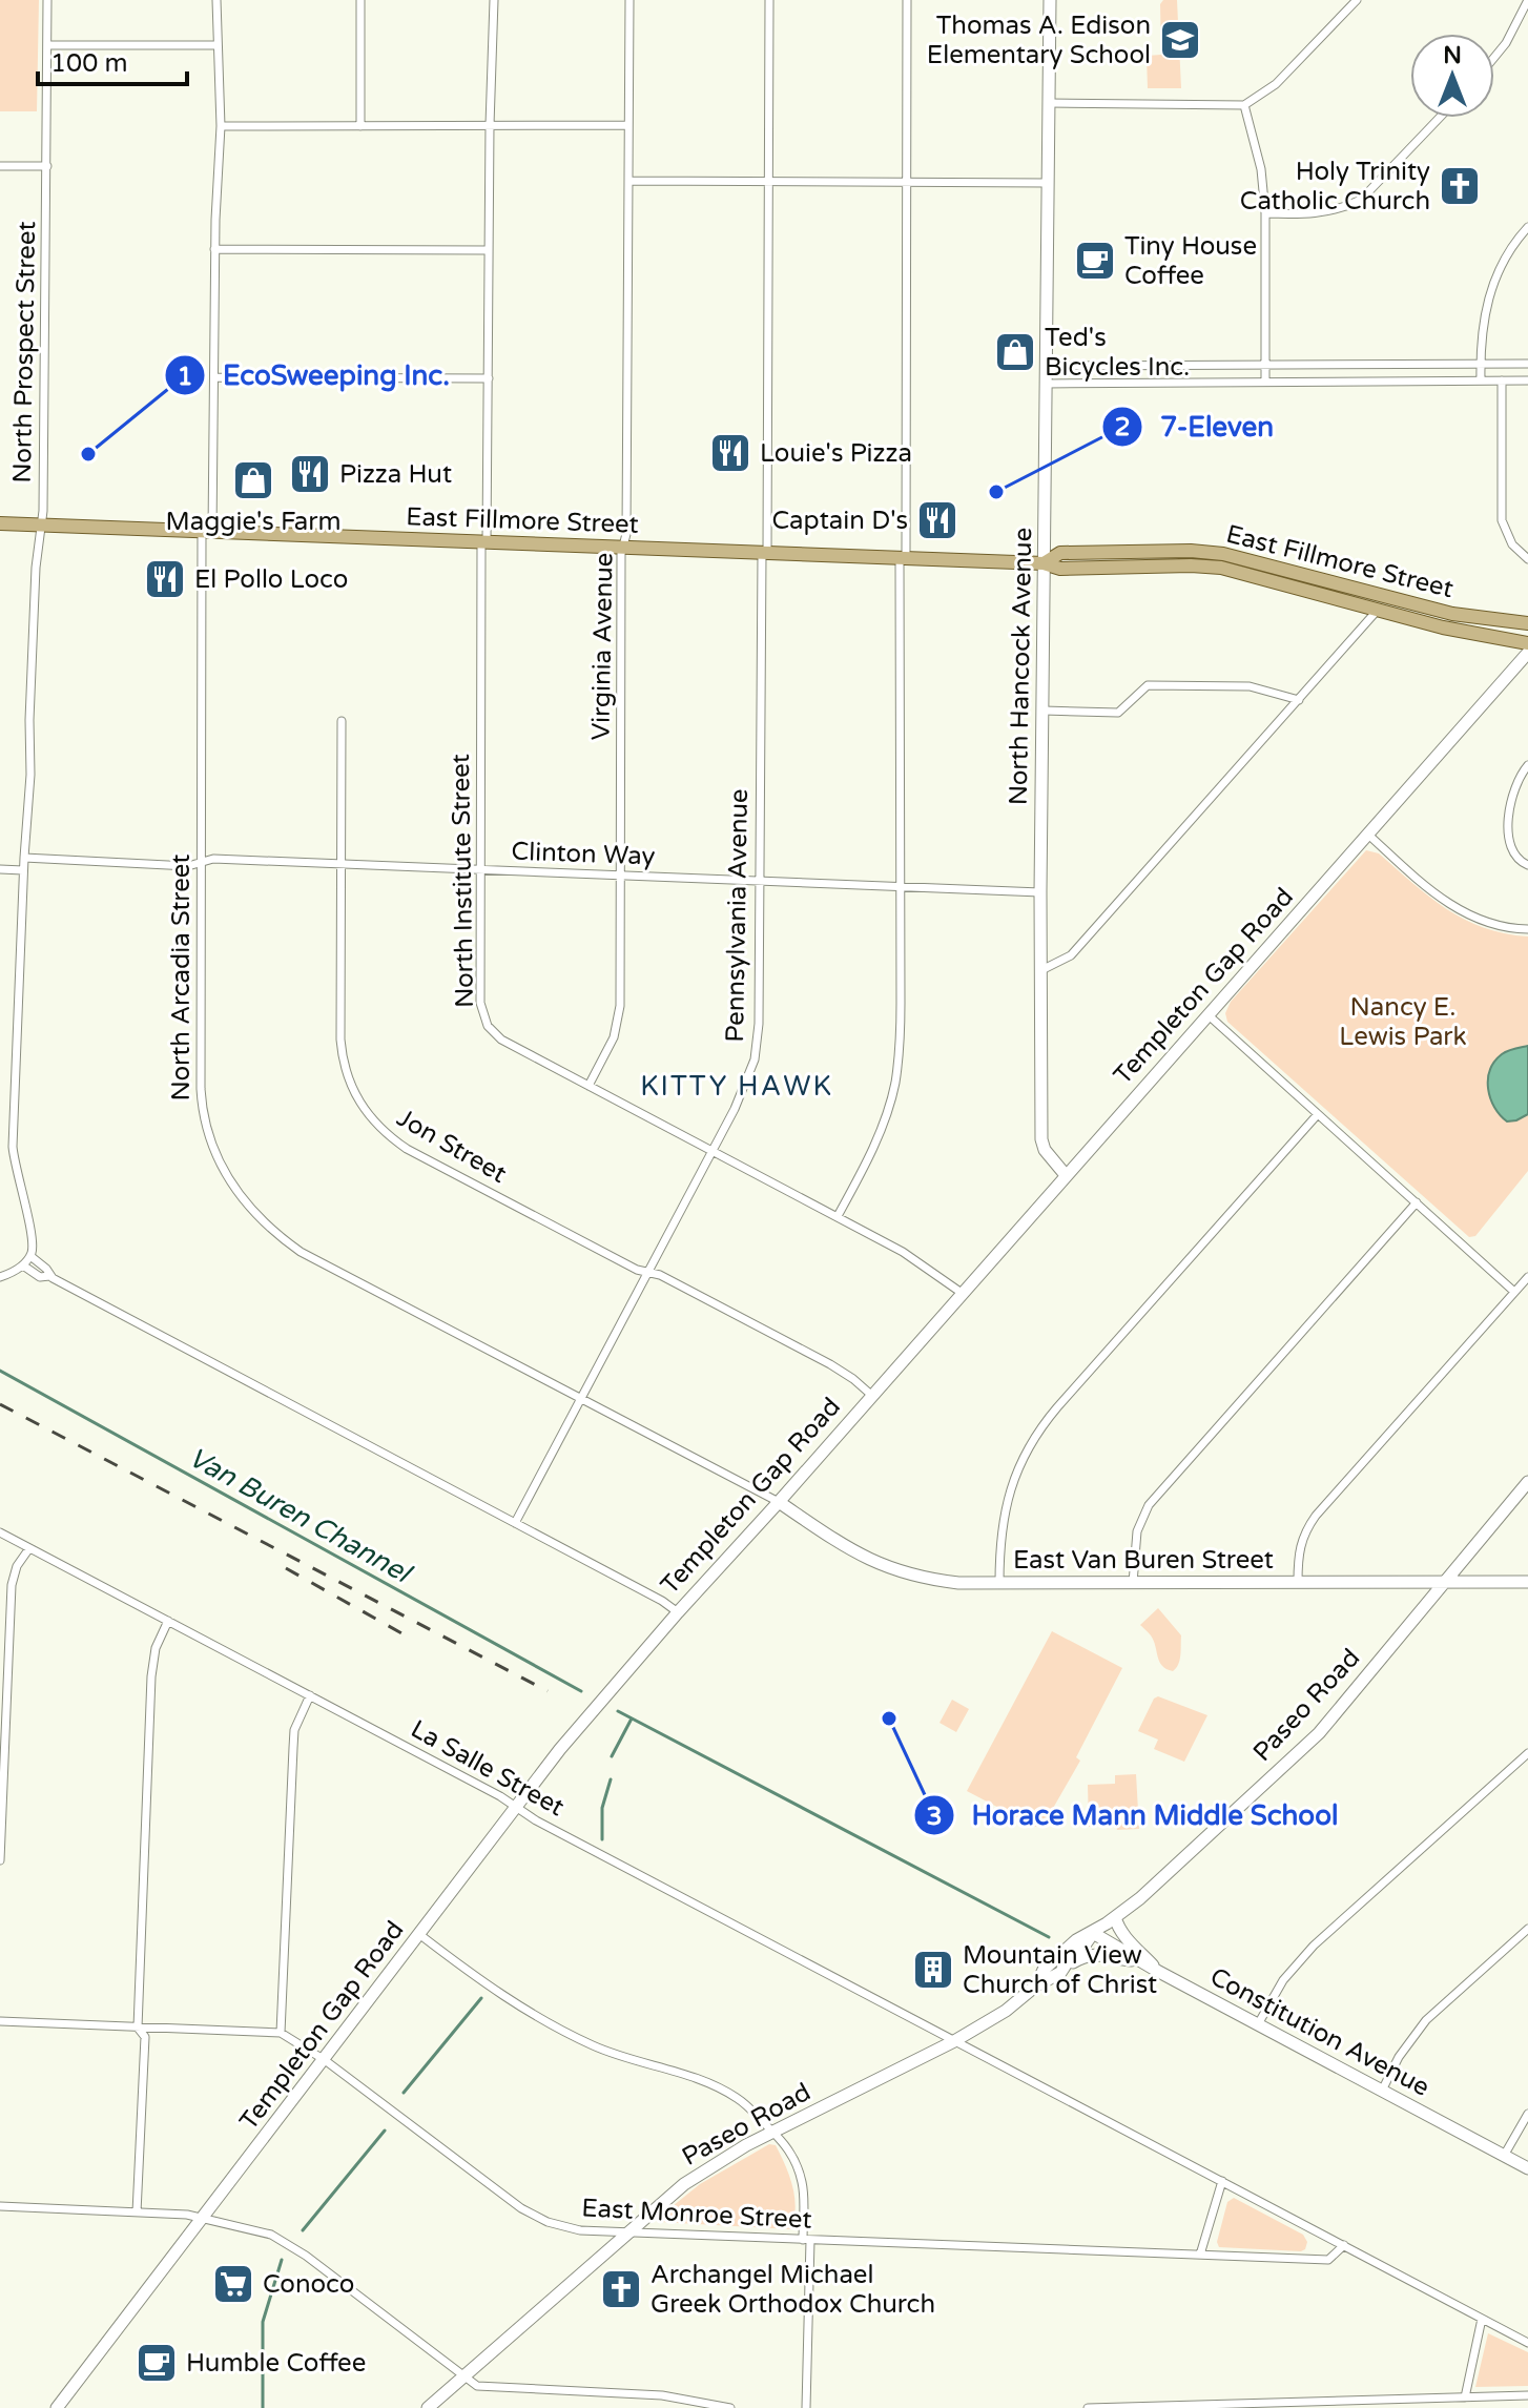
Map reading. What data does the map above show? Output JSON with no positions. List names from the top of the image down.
{
  "streets": {
    "main road": ["East Fillmore Street"],
    "street": [
      "North Prospect Street",
      "Virginia Avenue",
      "North Hancock Avenue",
      "Clinton Way",
      "North Institute Street",
      "Pennsylvania Avenue",
      "North Arcadia Street",
      "Templeton Gap Road",
      "Jon Street",
      "East Van Buren Street",
      "Paseo Road",
      "La Salle Street",
      "Constitution Avenue",
      "East Monroe Street"
    ]
  },
  "crossings": [
    ["North Prospect Street", "East Fillmore Street"],
    ["North Prospect Street", "Clinton Way"],
    ["East Fillmore Street", "Virginia Avenue"],
    ["East Fillmore Street", "North Hancock Avenue"],
    ["East Fillmore Street", "North Institute Street"],
    ["East Fillmore Street", "Pennsylvania Avenue"],
    ["East Fillmore Street", "North Arcadia Street"],
    ["Virginia Avenue", "Clinton Way"],
    ["Virginia Avenue", "North Institute Street"],
    ["North Hancock Avenue", "Clinton Way"],
    ["North Hancock Avenue", "Templeton Gap Road"],
    ["Clinton Way", "North Institute Street"],
    ["Clinton Way", "Pennsylvania Avenue"],
    ["Clinton Way", "North Arcadia Street"],
    ["Clinton Way", "Jon Street"],
    ["North Institute Street", "Pennsylvania Avenue"],
    ["North Institute Street", "Templeton Gap Road"],
    ["Pennsylvania Avenue", "North Arcadia Street"],
    ["Pennsylvania Avenue", "Jon Street"],
    ["North Arcadia Street", "Templeton Gap Road"],
    ["North Arcadia Street", "East Van Buren Street"],
    ["Templeton Gap Road", "Jon Street"],
    ["Templeton Gap Road", "East Van Buren Street"],
    ["Templeton Gap Road", "La Salle Street"],
    ["Templeton Gap Road", "East Monroe Street"],
    ["East Van Buren Street", "Paseo Road"],
    ["Paseo Road", "La Salle Street"],
    ["Paseo Road", "Constitution Avenue"],
    ["Paseo Road", "East Monroe Street"],
    ["La Salle Street", "East Monroe Street"]
  ],
  "districts": ["KITTY HAWK"],
  "water": ["Van Buren Channel"],
  "parks": ["Nancy E. Lewis Park"],
  "places": {
    "school or university": ["Thomas A. Edison Elementary School"],
    "church": ["Holy Trinity Catholic Church", "Archangel Michael Greek Orthodox Church"],
    "cafe": ["Tiny House Coffee", "Humble Coffee"],
    "shop": ["Ted's Bicycles Inc.", "Maggie's Farm"],
    "restaurant": [
      "Louie's Pizza",
      "Pizza Hut",
      "Captain D's",
      "El Pollo Loco"
    ],
    "other": ["EcoSweeping Inc.", "7-Eleven", "Horace Mann Middle School"],
    "building": ["Mountain View Church of Christ"],
    "supermarket": ["Conoco"]
  },
  "scale_bar": "100 m",
  "north": "top"
}
